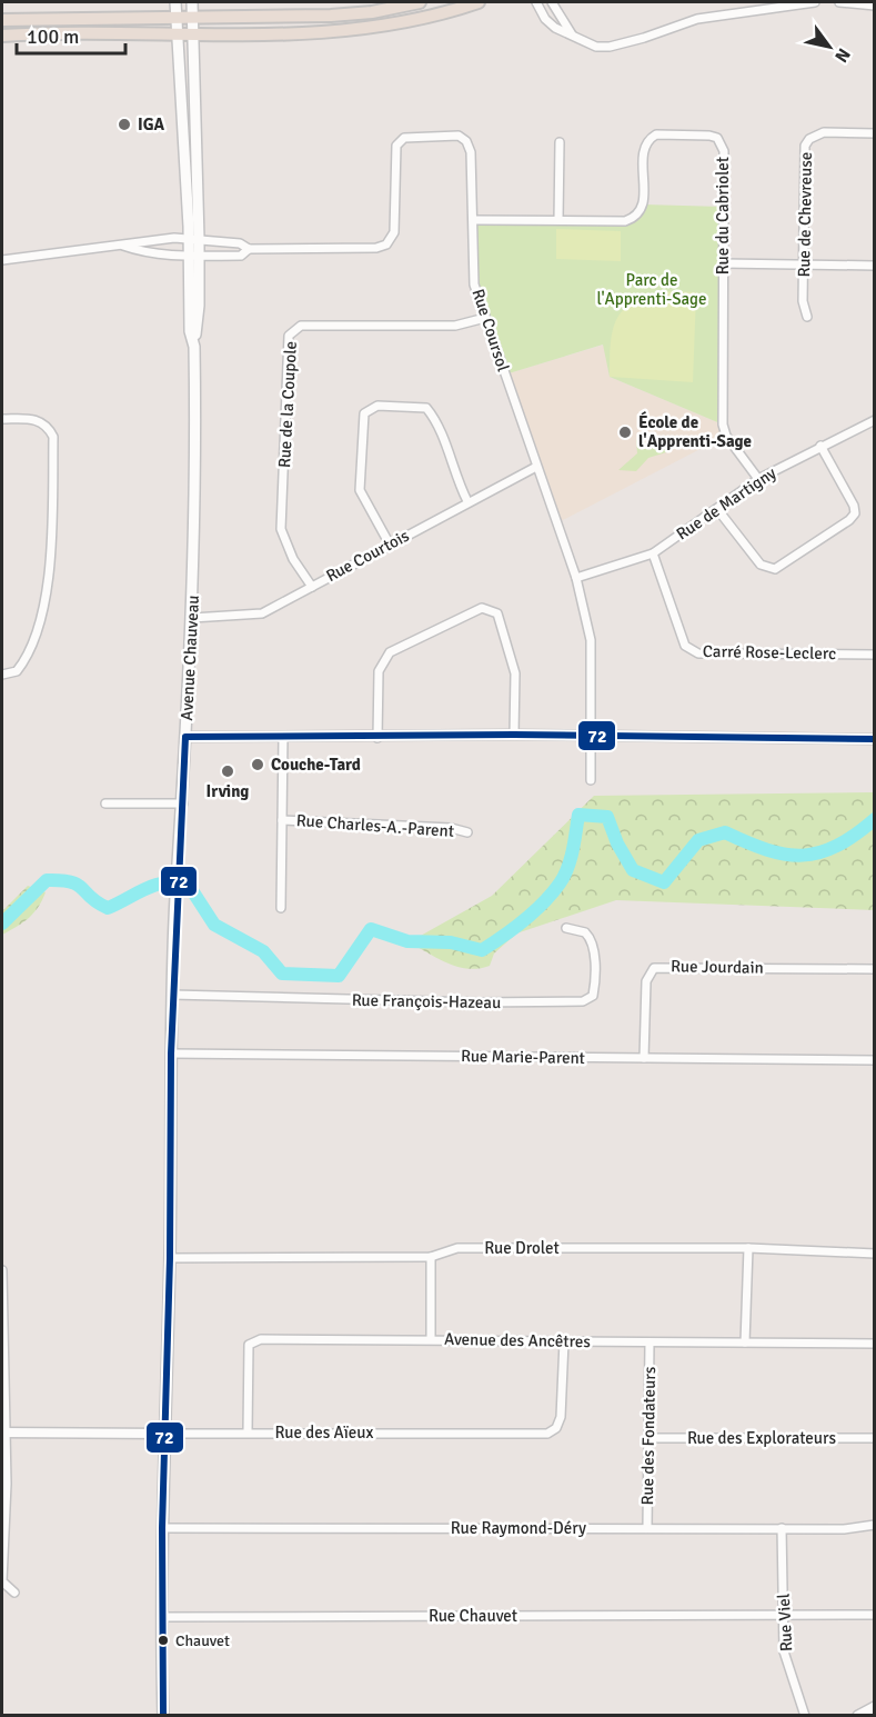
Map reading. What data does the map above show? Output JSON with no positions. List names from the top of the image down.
{
  "streets": {
    "main road": ["Avenue Chauveau"],
    "street": [
      "Rue de Chevreuse",
      "Rue du Cabriolet",
      "Rue Coursol",
      "Rue de la Coupole",
      "Rue de Martigny",
      "Rue Courtois",
      "Carré Rose-Leclerc",
      "Rue Charles-A.-Parent",
      "Rue Jourdain",
      "Rue François-Hazeau",
      "Rue Marie-Parent",
      "Rue Drolet",
      "Avenue des Ancêtres",
      "Rue des Aïeux",
      "Rue des Fondateurs",
      "Rue des Explorateurs",
      "Rue Raymond-Déry",
      "Rue Chauvet",
      "Rue Viel"
    ]
  },
  "crossings": [
    ["Rue du Cabriolet", "Rue Coursol"],
    ["Rue du Cabriolet", "Rue de Martigny"],
    ["Rue Coursol", "Rue de la Coupole"],
    ["Rue Coursol", "Rue de Martigny"],
    ["Rue Coursol", "Rue Courtois"],
    ["Rue Coursol", "Avenue Chauveau"],
    ["Rue de la Coupole", "Rue Courtois"],
    ["Rue de Martigny", "Carré Rose-Leclerc"],
    ["Rue Courtois", "Avenue Chauveau"],
    ["Avenue Chauveau", "Rue François-Hazeau"],
    ["Avenue Chauveau", "Rue Marie-Parent"],
    ["Avenue Chauveau", "Rue Drolet"],
    ["Avenue Chauveau", "Rue des Aïeux"],
    ["Avenue Chauveau", "Rue Raymond-Déry"],
    ["Avenue Chauveau", "Rue Chauvet"],
    ["Rue Jourdain", "Rue Marie-Parent"],
    ["Avenue des Ancêtres", "Rue des Aïeux"],
    ["Avenue des Ancêtres", "Rue des Fondateurs"],
    ["Rue des Fondateurs", "Rue des Explorateurs"],
    ["Rue des Fondateurs", "Rue Raymond-Déry"],
    ["Rue Raymond-Déry", "Rue Viel"],
    ["Rue Chauvet", "Rue Viel"]
  ],
  "parks": ["Parc de l'Apprenti-Sage"],
  "places": [
    "IGA",
    "École de l'Apprenti-Sage",
    "Couche-Tard",
    "Irving",
    "Chauvet"
  ],
  "lines": ["transit line 72"],
  "scale_bar": "100 m",
  "north": "bottom right"
}
